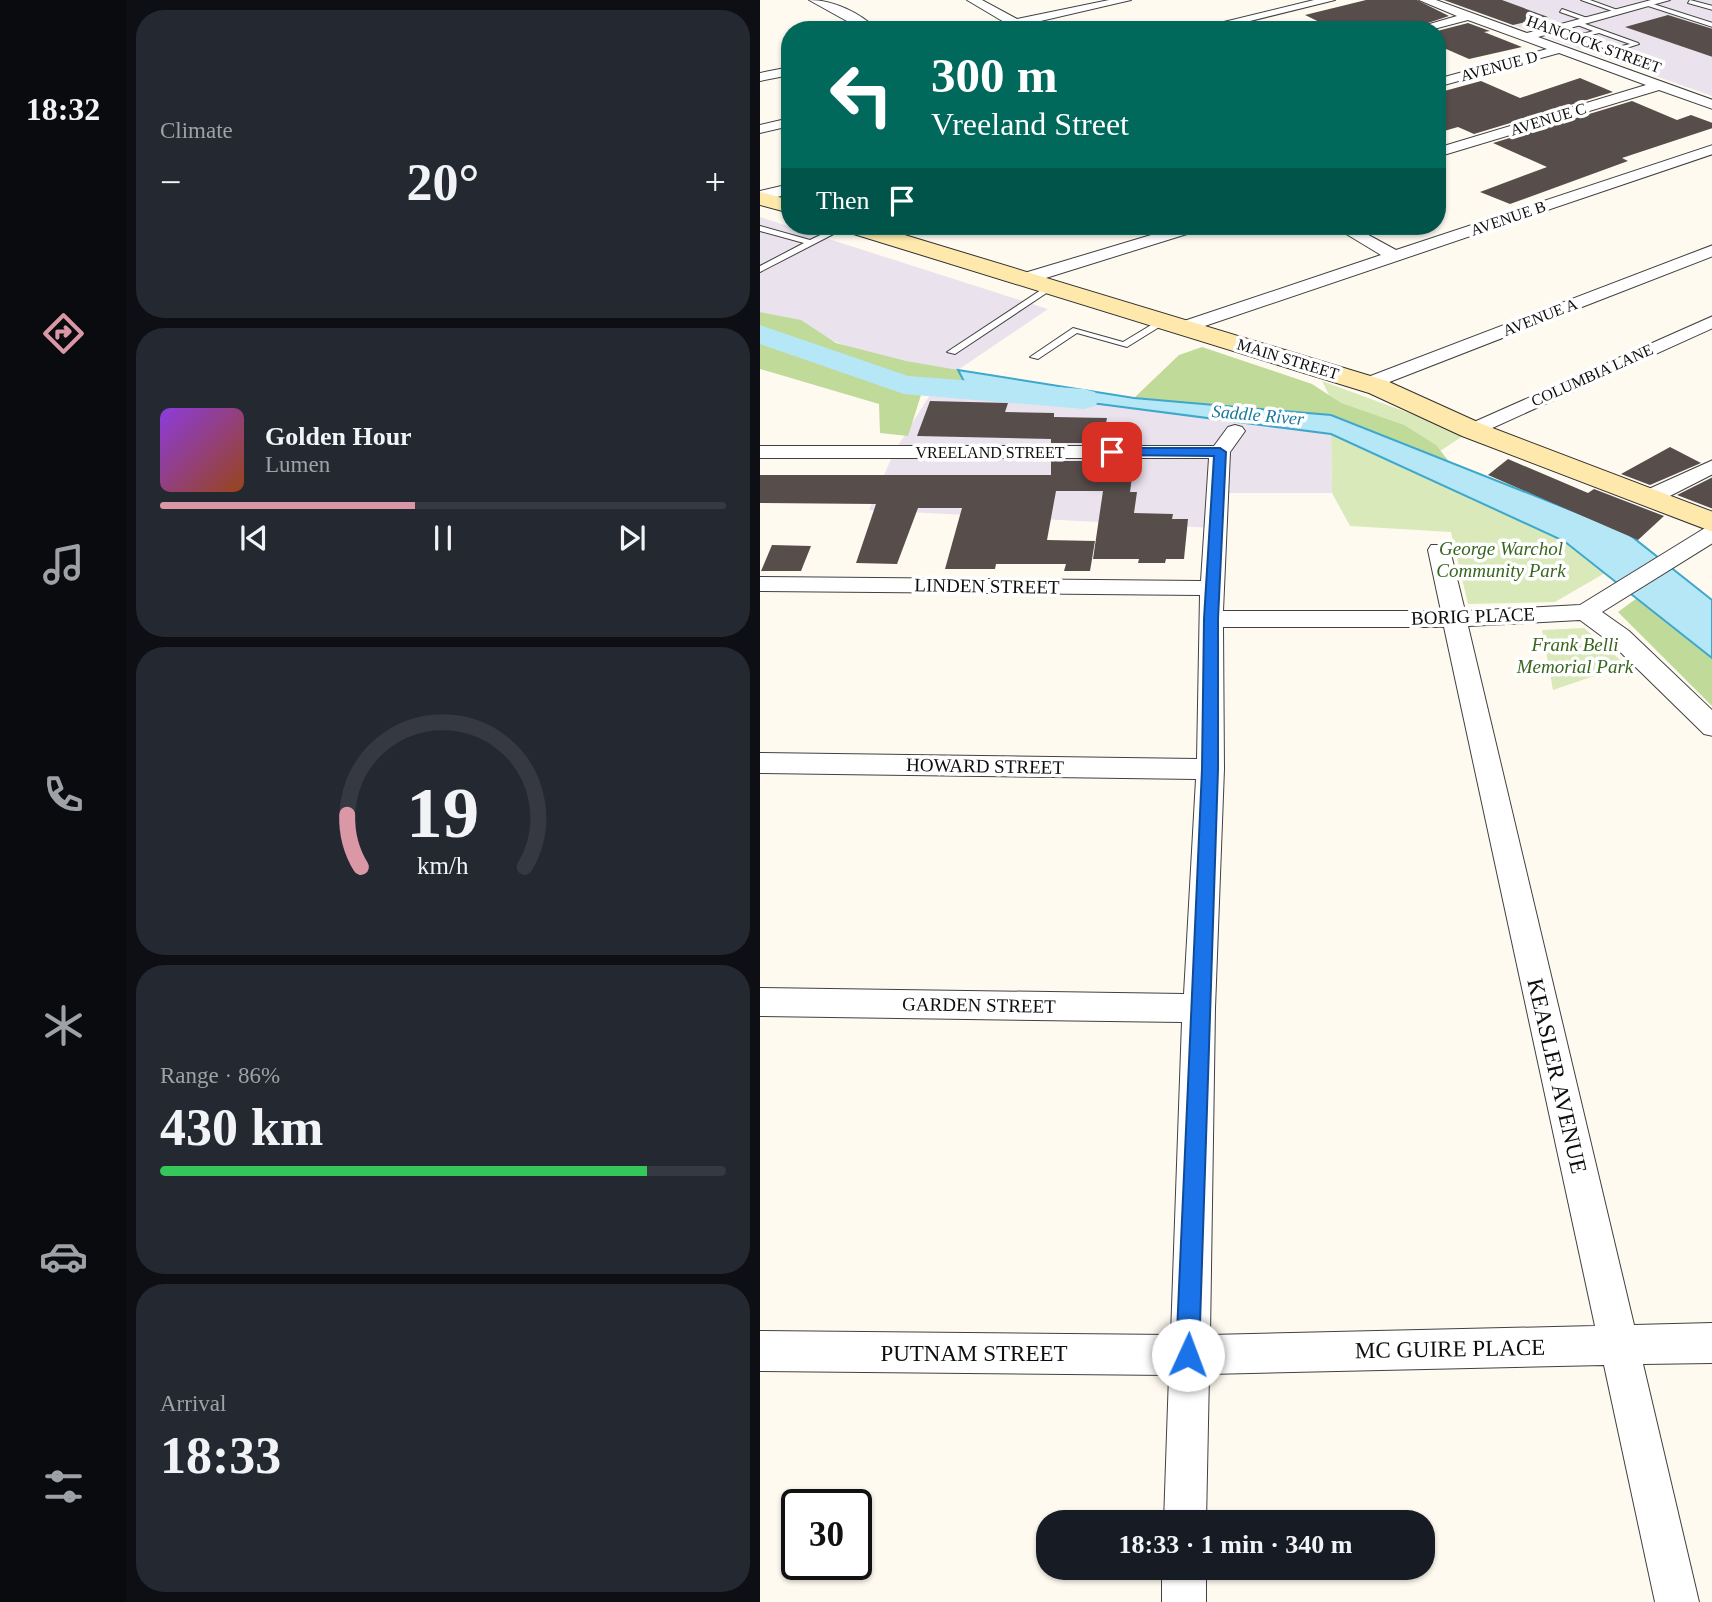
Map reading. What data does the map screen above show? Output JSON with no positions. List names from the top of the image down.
{
  "streets": {
    "street": [
      "HANCOCK STREET",
      "AVENUE D",
      "AVENUE C",
      "AVENUE B",
      "AVENUE A",
      "MAIN STREET",
      "COLUMBIA LANE",
      "VREELAND STREET",
      "LINDEN STREET",
      "BORIG PLACE",
      "HOWARD STREET",
      "GARDEN STREET",
      "KEASLER AVENUE",
      "MC GUIRE PLACE",
      "PUTNAM STREET"
    ]
  },
  "crossings": [
    ["HANCOCK STREET", "AVENUE D"],
    ["HANCOCK STREET", "AVENUE C"],
    ["AVENUE B", "MAIN STREET"],
    ["AVENUE A", "MAIN STREET"],
    ["MAIN STREET", "COLUMBIA LANE"],
    ["VREELAND STREET", "LINDEN STREET"],
    ["BORIG PLACE", "KEASLER AVENUE"],
    ["KEASLER AVENUE", "MC GUIRE PLACE"],
    ["MC GUIRE PLACE", "PUTNAM STREET"]
  ],
  "water": ["Saddle River"],
  "parks": ["George Warchol Community Park", "Frank Belli Memorial Park"],
  "page": {
    "tabs": "18:32",
    "tile": [
      "Climate",
      ["Range · 86%", "430 km"],
      ["Arrival", "18:33"]
    ],
    "turn": ["300 m", "Vreeland Street"],
    "heat": ["−", "20°", "+"],
    "then": "Then",
    "song": ["Golden Hour", "Lumen"],
    "limit": "30",
    "trip": "18:33 · 1 min · 340 m",
    "gauge": ["19", "km/h"]
  }
}
